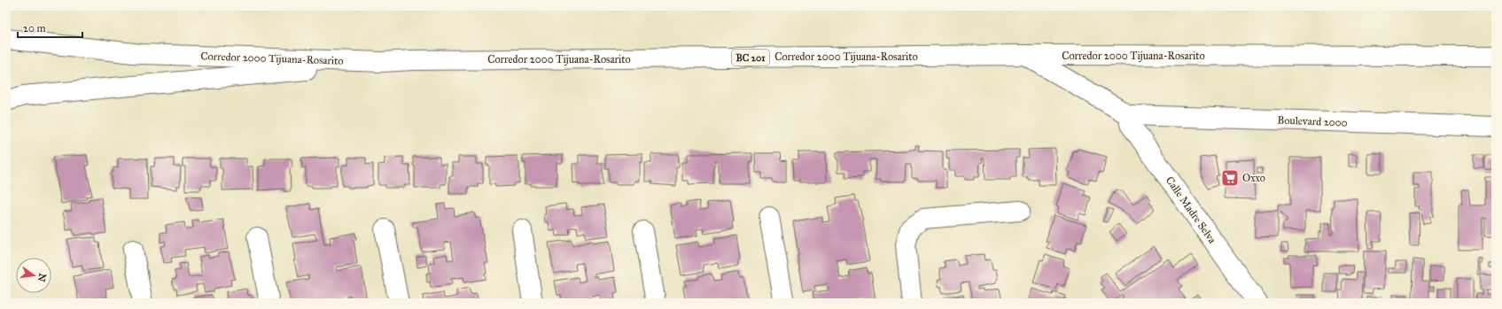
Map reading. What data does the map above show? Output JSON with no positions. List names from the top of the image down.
{
  "streets": {
    "main road": [
      "Corredor 2000 Tijuana-Rosarito",
      "BC 201",
      "Boulevard 2000",
      "Calle Madre Selva"
    ]
  },
  "crossings": [
    ["Boulevard 2000", "Calle Madre Selva"]
  ],
  "places": {
    "supermarket": ["Oxxo"]
  },
  "scale_bar": "20 m",
  "north": "right"
}
